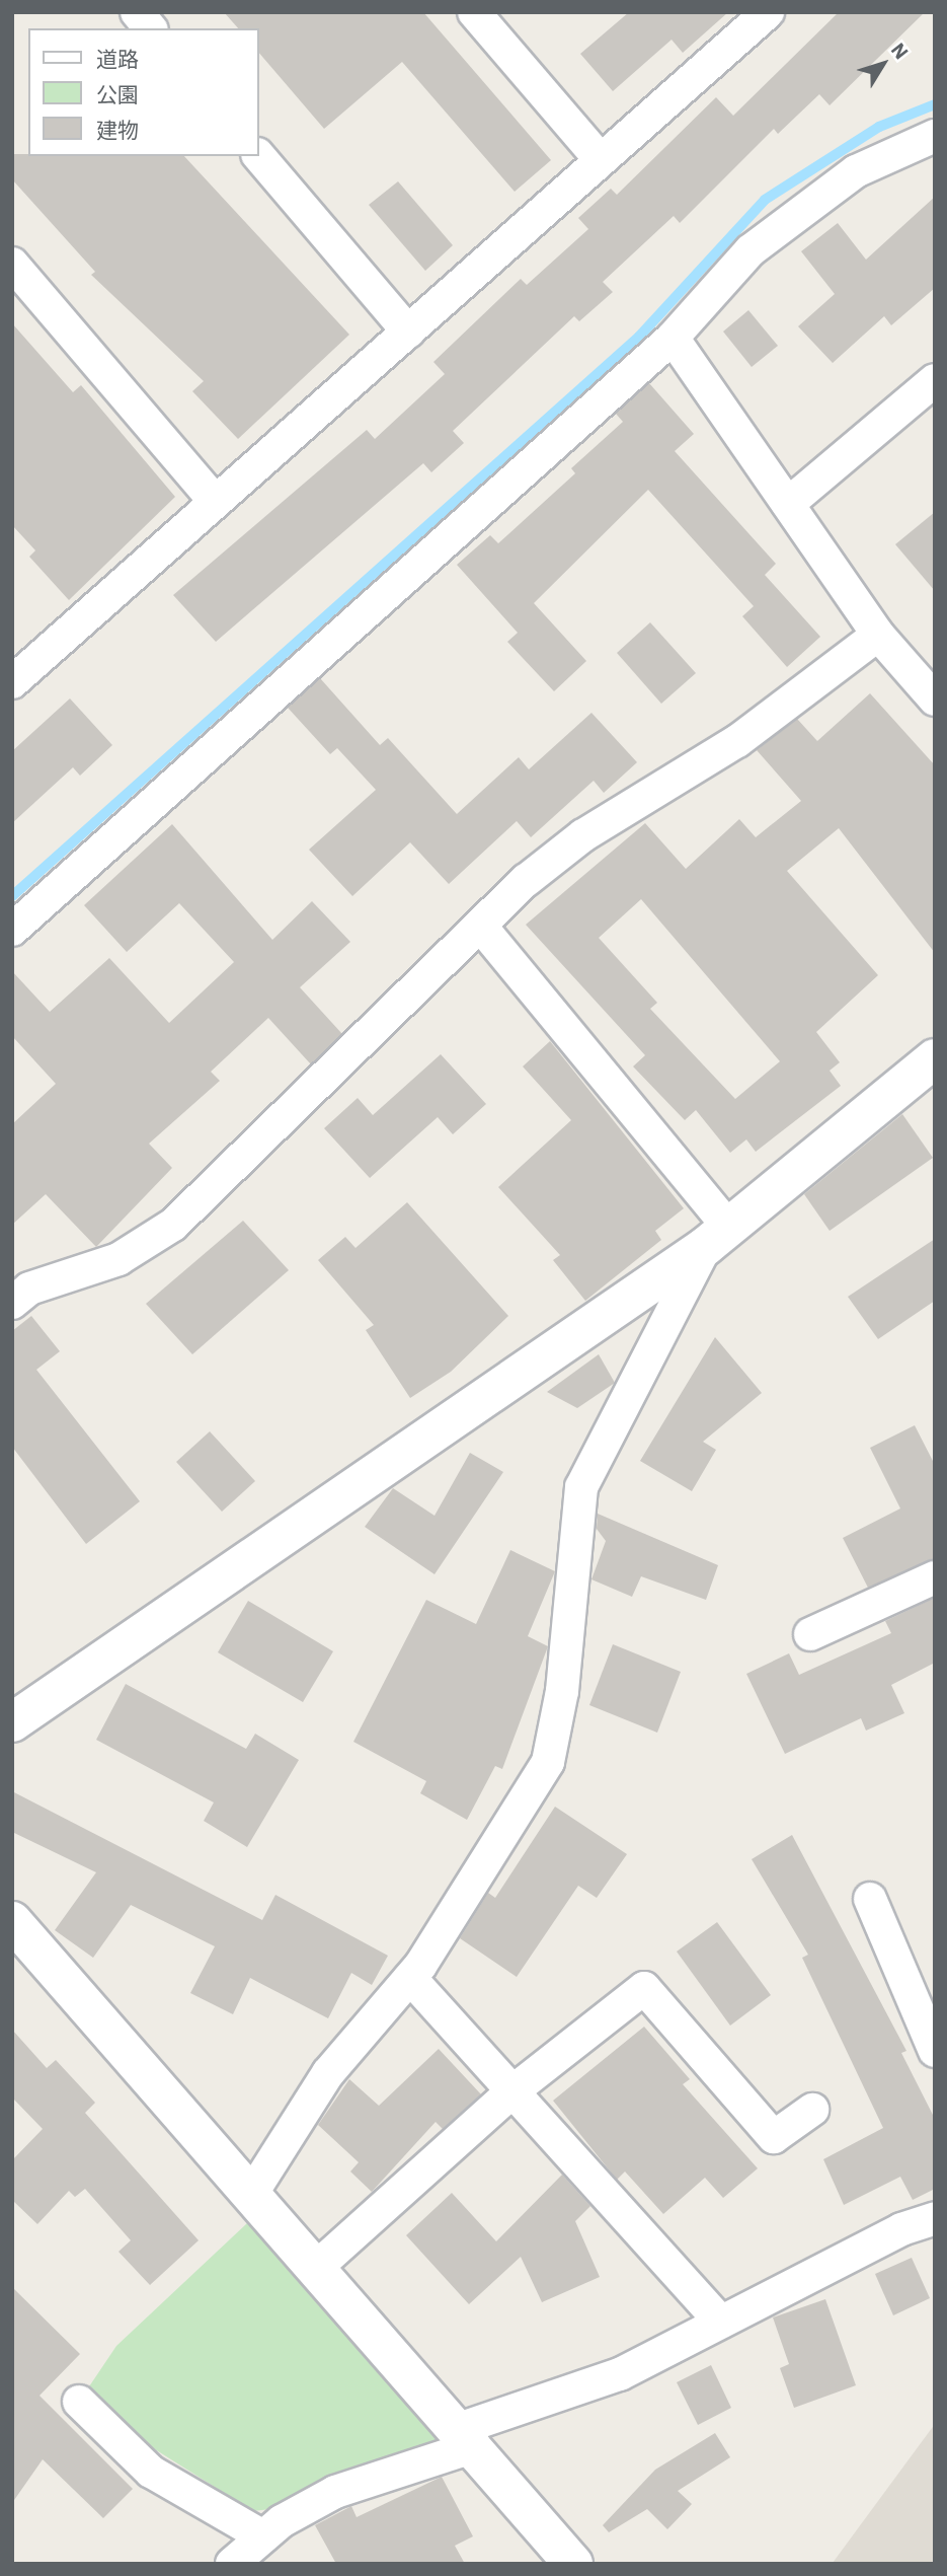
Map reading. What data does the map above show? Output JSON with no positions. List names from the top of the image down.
{
  "legend": ["道路", "公園", "建物"],
  "north": "top right"
}
